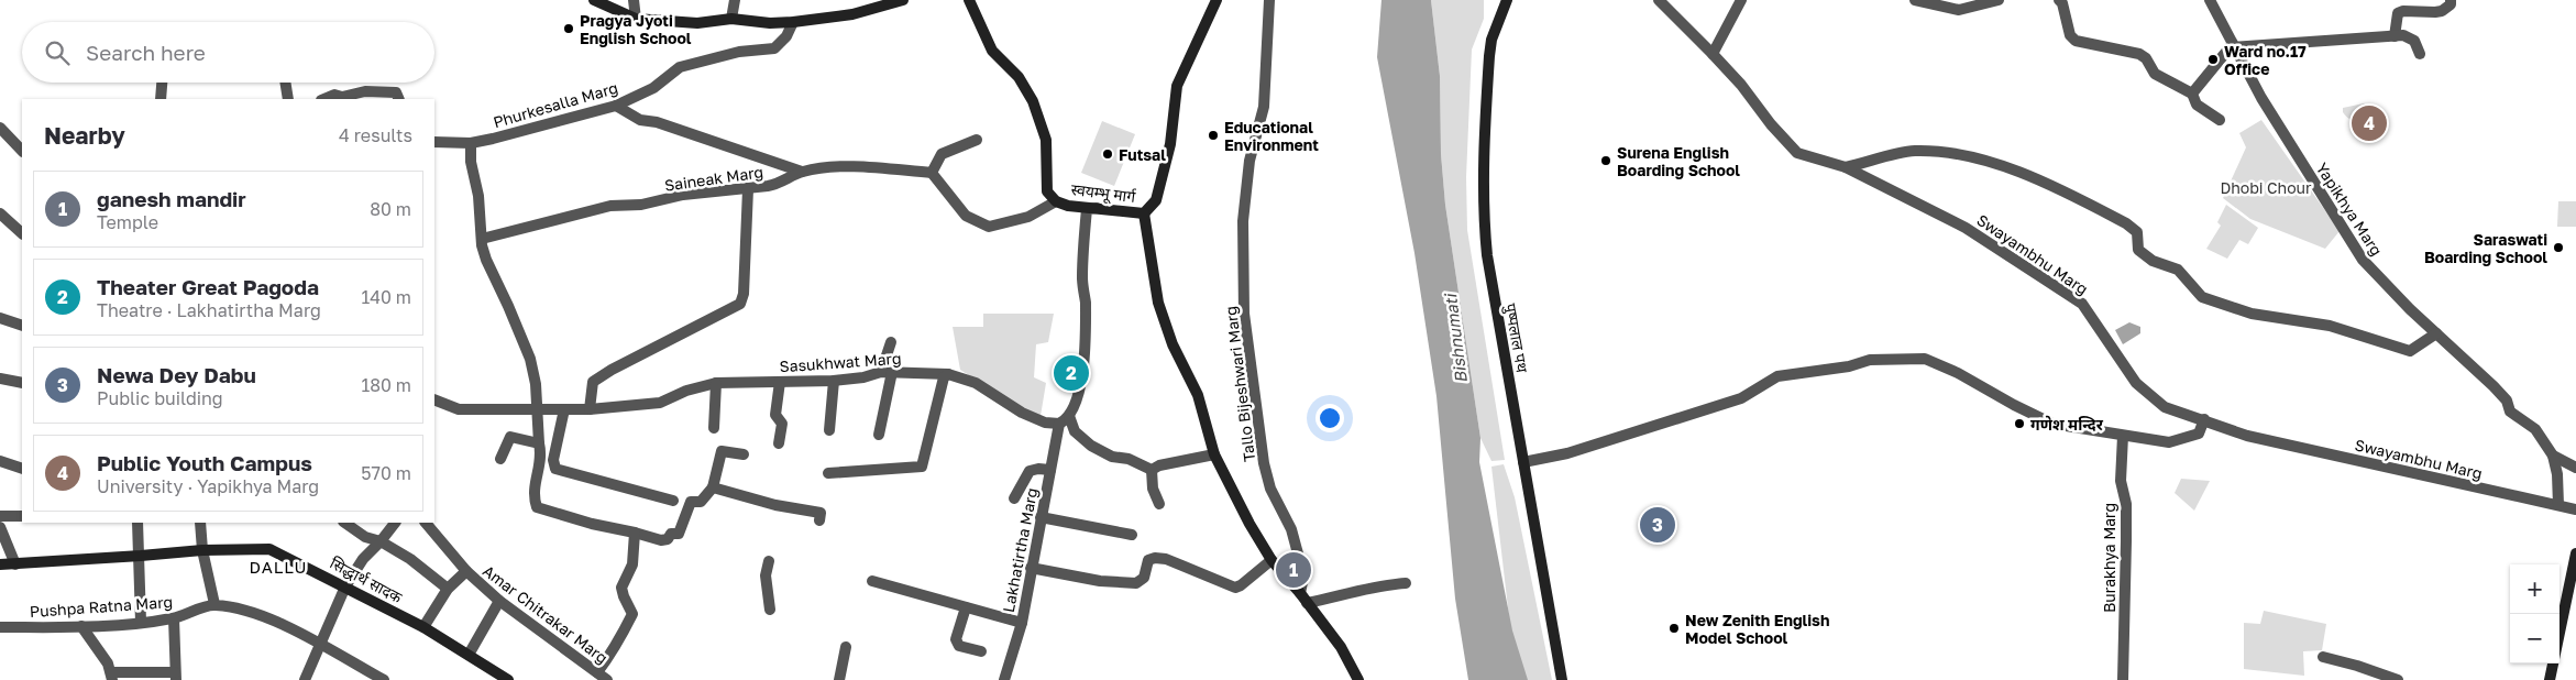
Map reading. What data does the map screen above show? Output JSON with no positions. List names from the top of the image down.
{
  "streets": {
    "main road": ["स्वयम्भू मार्ग", "पुष्पलाल पथ", "सिद्धार्थ सादक"],
    "street": [
      "Phurkesalla Marg",
      "Saineak Marg",
      "Yapikhya Marg",
      "Swayambhu Marg",
      "Sasukhwat Marg",
      "Tallo Bijeshwari Marg",
      "Lakhatirtha Marg",
      "Burakhya Marg",
      "Pushpa Ratna Marg",
      "Amar Chitrakar Marg"
    ]
  },
  "crossings": [
    ["Sasukhwat Marg", "Lakhatirtha Marg"]
  ],
  "districts": ["DALLU"],
  "water": ["Bishnumati"],
  "parks": ["Dhobi Chour"],
  "places": [
    "Pragya Jyoti English School",
    "Ward no.17 Office",
    "Educational Environment",
    "Futsal",
    "Surena English Boarding School",
    "Saraswati Boarding School",
    "गणेश मन्दिर",
    "New Zenith English Model School"
  ],
  "page": {
    "search": "Search here",
    "heading": ["Nearby", "4 results"],
    "pins": [
      "4",
      "2",
      "3",
      "1"
    ],
    "list": [
      {
        "mark": "1",
        "name": "ganesh mandir",
        "note": "Temple",
        "value": "80 m"
      },
      {
        "mark": "2",
        "name": "Theater Great Pagoda",
        "note": "Theatre · Lakhatirtha Marg",
        "value": "140 m"
      },
      {
        "mark": "3",
        "name": "Newa Dey Dabu",
        "note": "Public building",
        "value": "180 m"
      },
      {
        "mark": "4",
        "name": "Public Youth Campus",
        "note": "University · Yapikhya Marg",
        "value": "570 m"
      }
    ],
    "map_buttons": ["+", "−"]
  }
}
